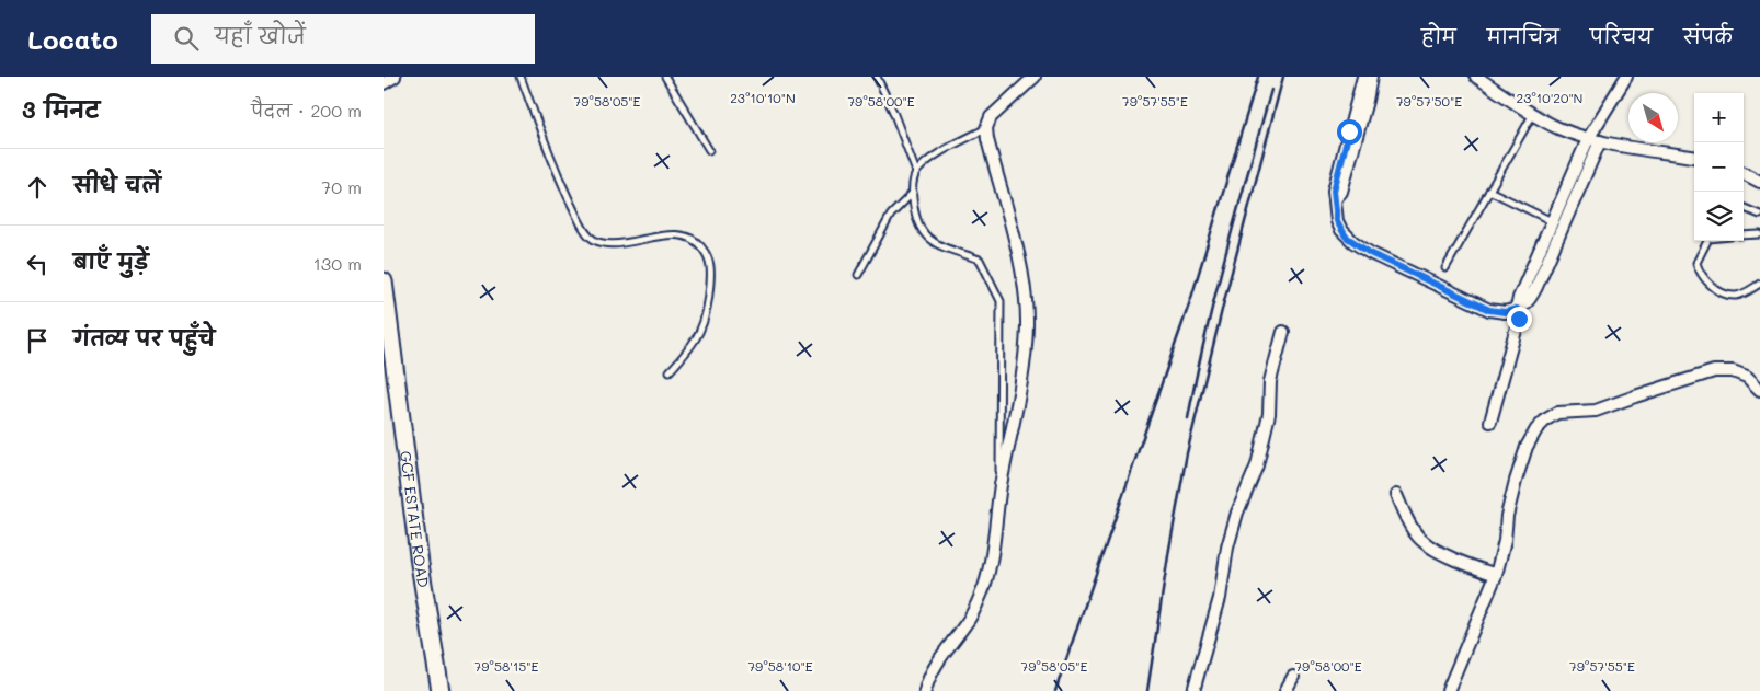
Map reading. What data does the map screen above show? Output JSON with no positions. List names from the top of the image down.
{
  "streets": {
    "main road": ["GCF ESTATE ROAD"]
  },
  "north": "bottom right",
  "page": {
    "header": "Locato",
    "search": "यहाँ खोजें",
    "nav": [
      "होम",
      "मानचित्र",
      "परिचय",
      "संपर्क"
    ],
    "heading": ["3 मिनट", "पैदल · 200 m"],
    "map_buttons": ["+", "−"],
    "list": [
      ["सीधे चलें", "70 m"],
      ["बाएँ मुड़ें", "130 m"],
      "गंतव्य पर पहुँचे"
    ]
  },
  "coordinates": [
    "23°10'10\"N",
    "23°10'20\"N",
    "79°58'05\"E",
    "79°58'00\"E",
    "79°57'55\"E",
    "79°57'50\"E",
    "79°58'15\"E",
    "79°58'10\"E"
  ]
}
